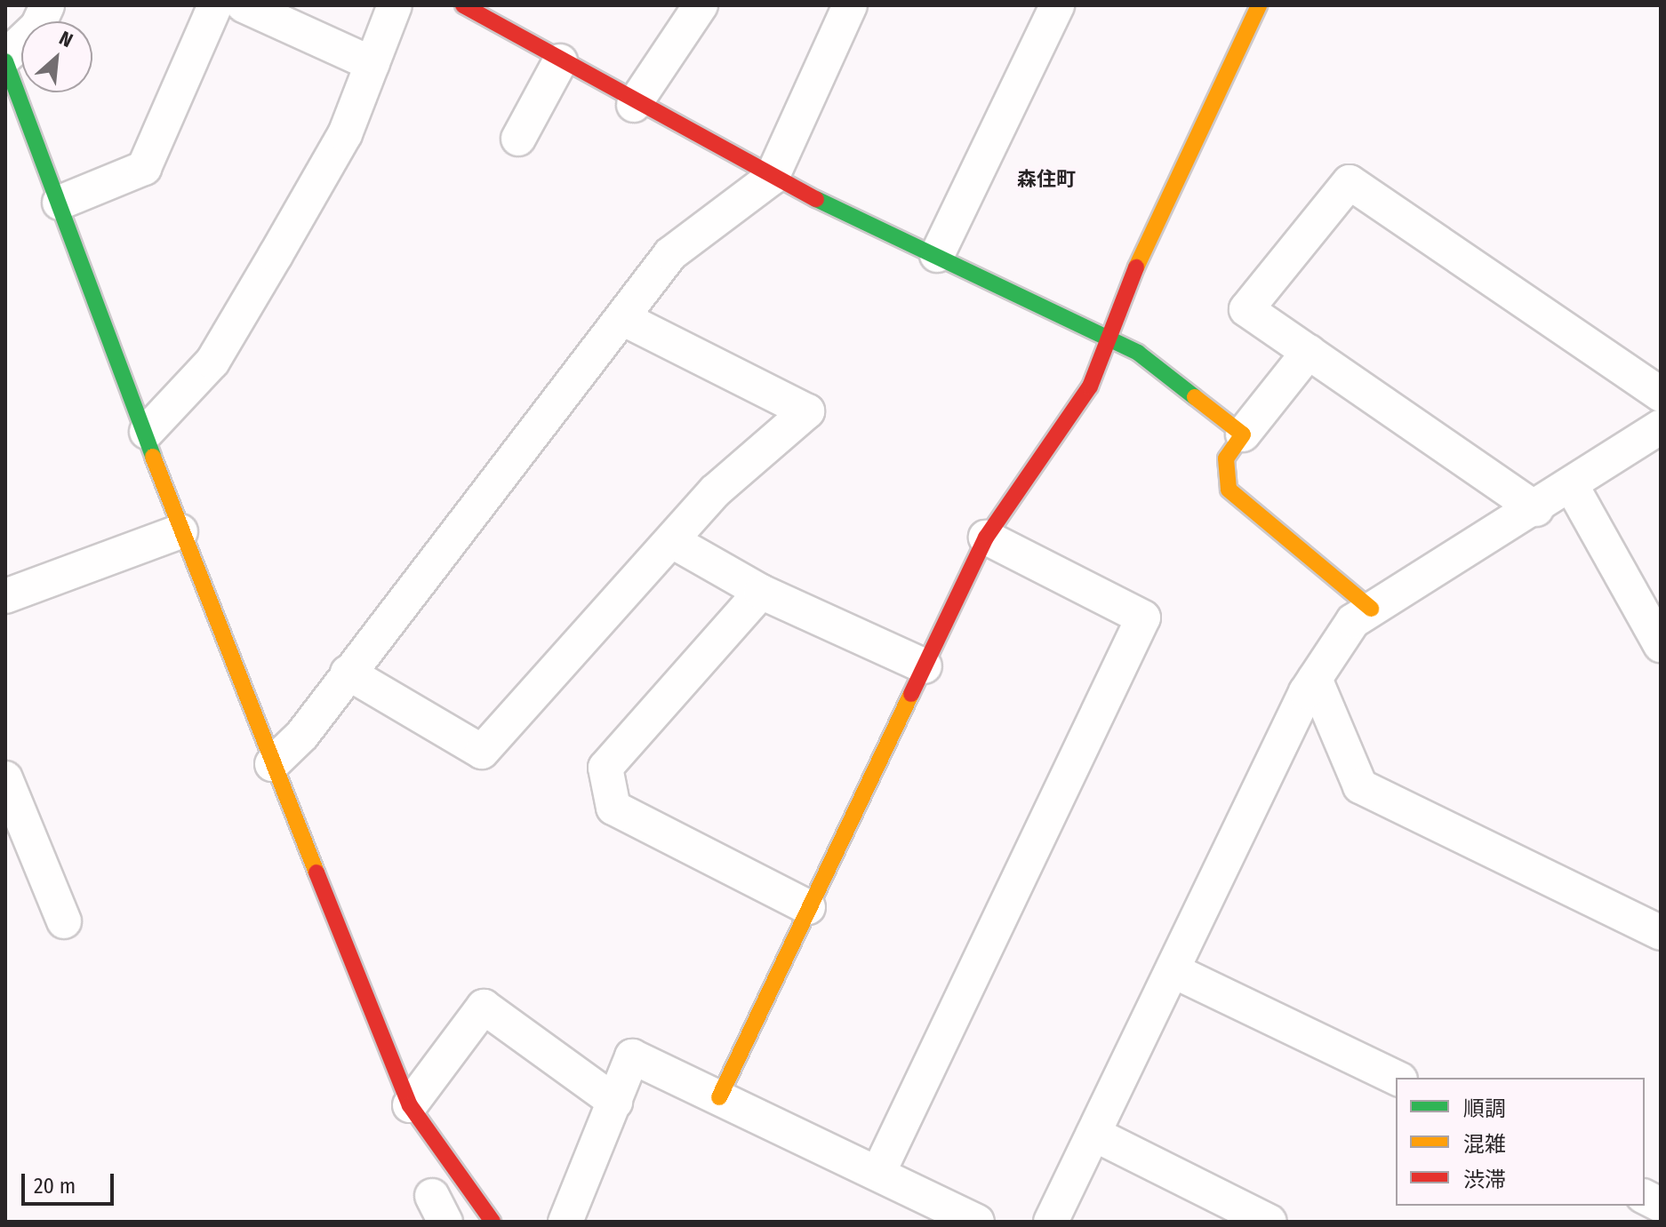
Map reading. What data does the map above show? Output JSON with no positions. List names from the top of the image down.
{
  "districts": ["森住町"],
  "legend": ["順調", "混雑", "渋滞"],
  "scale_bar": "20 m",
  "north": "top right"
}
